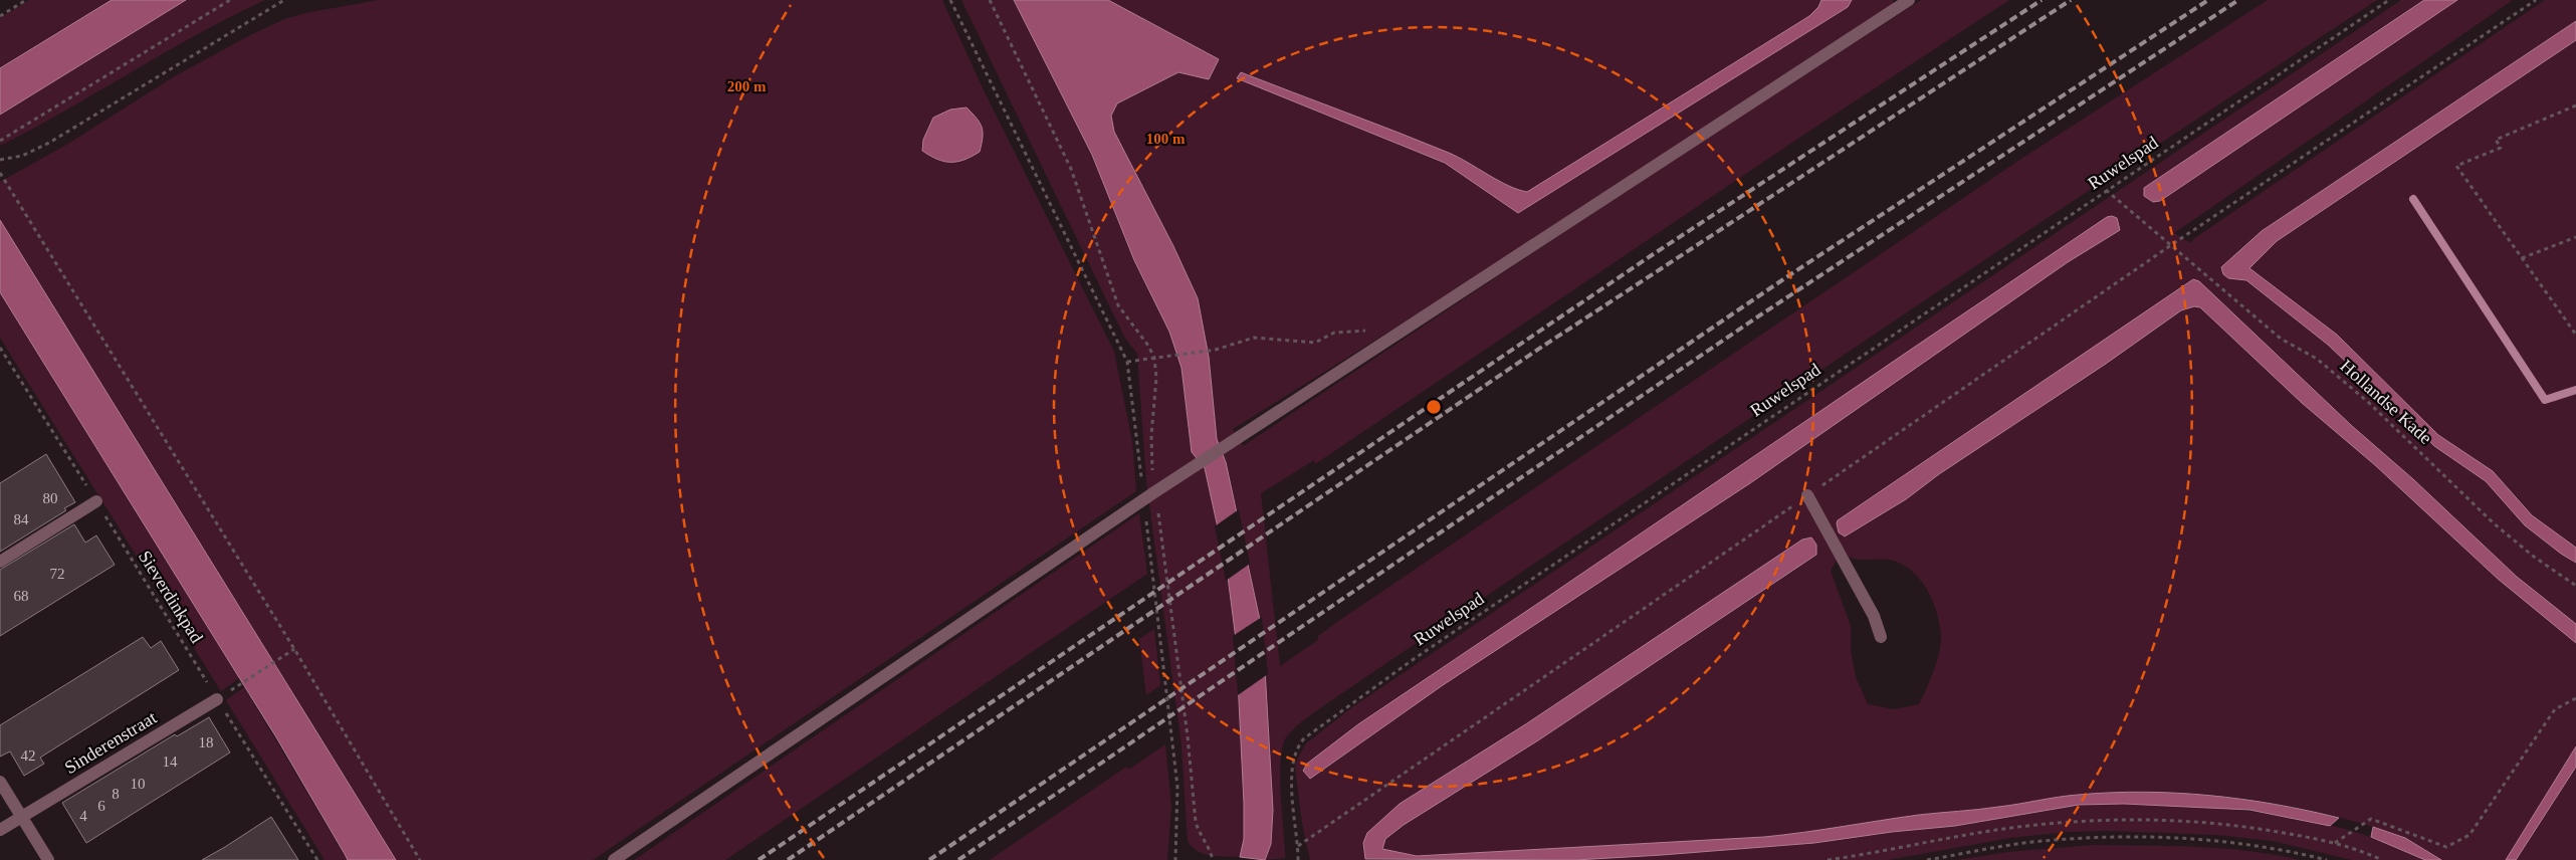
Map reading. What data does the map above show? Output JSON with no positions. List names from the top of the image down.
{
  "streets": {
    "street": ["Sinderenstraat"],
    "path": ["Ruwelspad", "Hollandse Kade", "Sieverdinkpad"]
  },
  "crossings": [
    ["Ruwelspad", "Hollandse Kade"],
    ["Sieverdinkpad", "Sinderenstraat"]
  ],
  "house_numbers": [
    "80",
    "84",
    "72",
    "68",
    "18",
    "42",
    "14",
    "10",
    "8",
    "6",
    "4"
  ],
  "rings": ["200 m", "100 m"]
}
